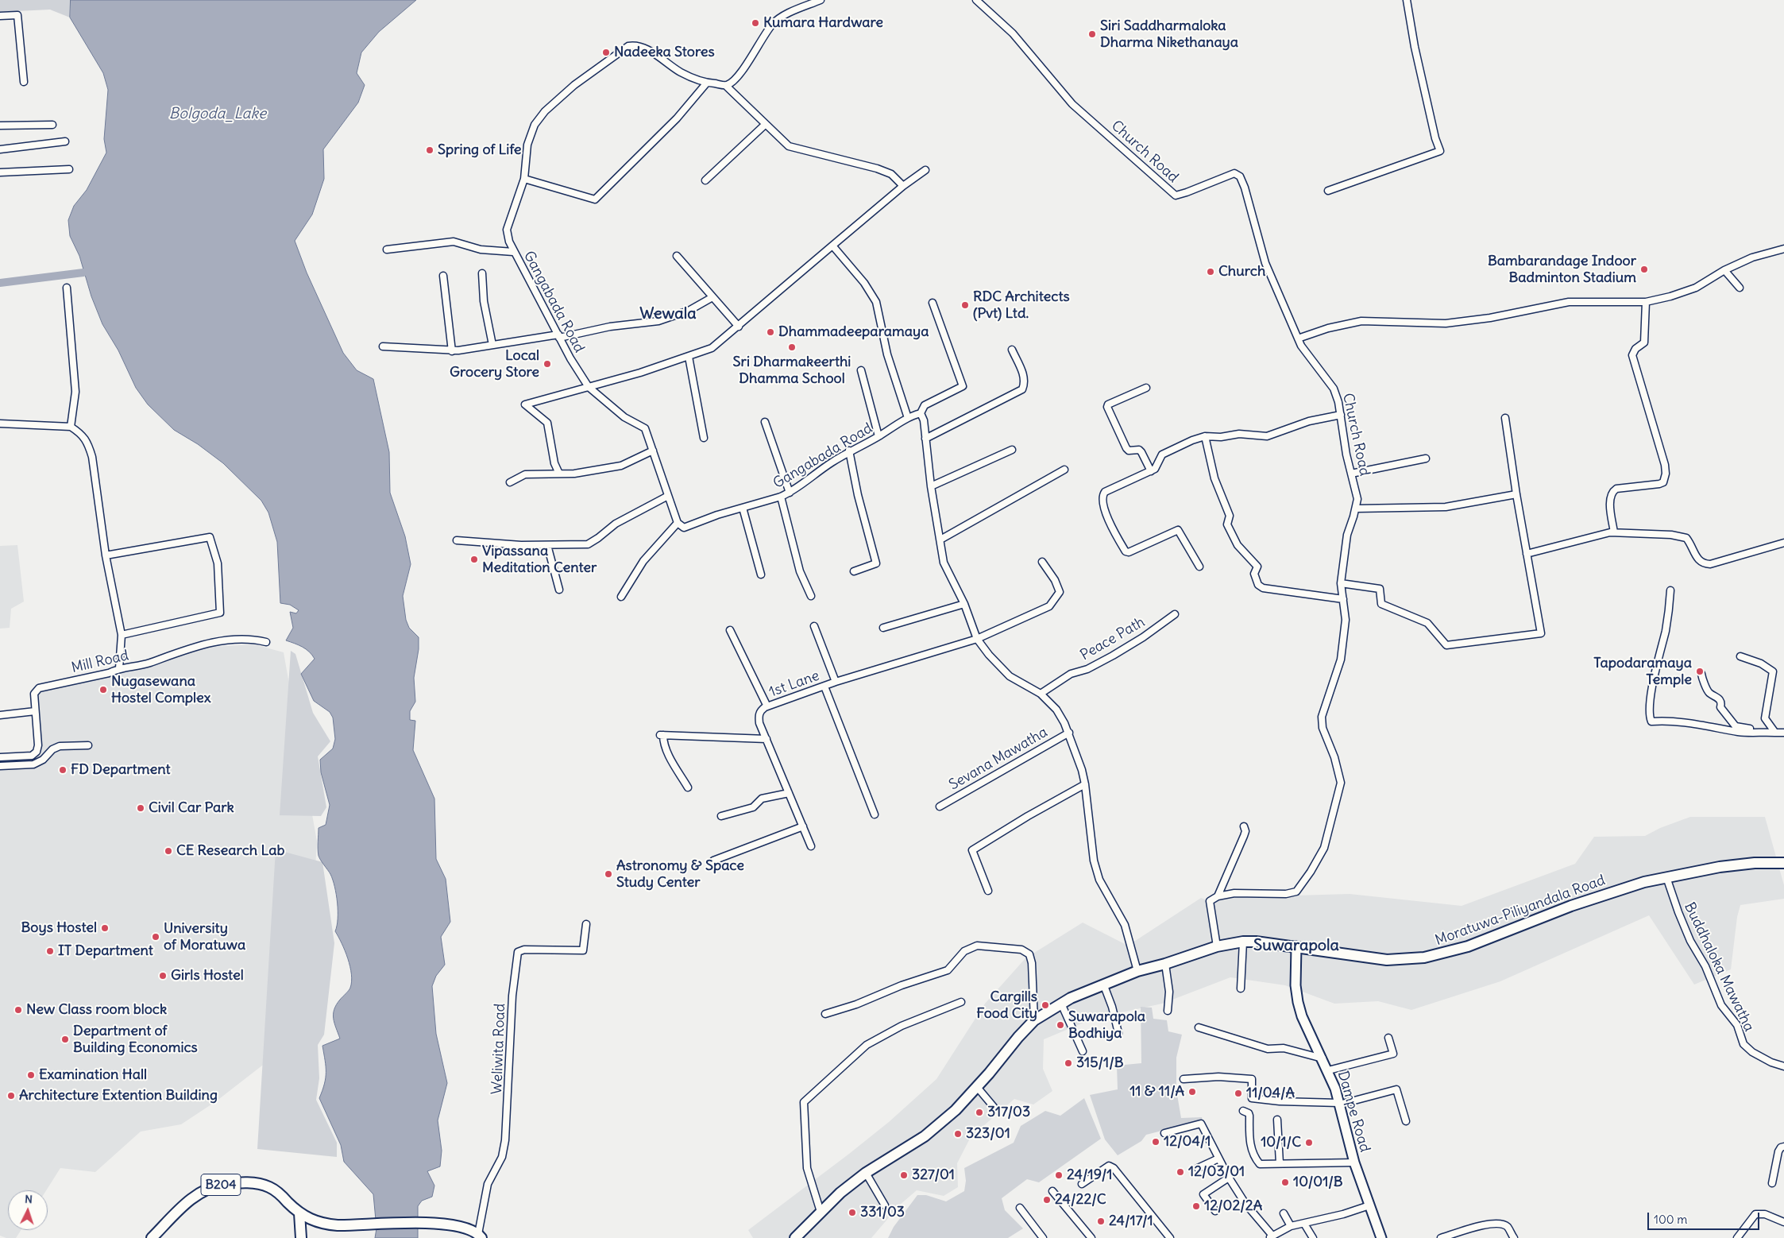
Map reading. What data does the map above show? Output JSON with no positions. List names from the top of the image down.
{
  "streets": {
    "main road": ["Moratuwa-Piliyandala Road", "B204"],
    "street": [
      "Church Road",
      "Gangabada Road",
      "Peace Path",
      "Mill Road",
      "1st Lane",
      "Sevana Mawatha",
      "Buddhaloka Mawatha",
      "Weliwita Road",
      "Dampe Road"
    ]
  },
  "crossings": [
    ["Moratuwa-Piliyandala Road", "Buddhaloka Mawatha"],
    ["Moratuwa-Piliyandala Road", "Dampe Road"]
  ],
  "districts": ["Wewala", "Suwarapola"],
  "water": ["Bolgoda_Lake"],
  "places": [
    "Kumara Hardware",
    "Siri Saddharmaloka Dharma Nikethanaya",
    "Nadeeka Stores",
    "Spring of Life",
    "Bambarandage Indoor Badminton Stadium",
    "Church",
    "RDC Architects (Pvt) Ltd.",
    "Dhammadeeparamaya",
    "Sri Dharmakeerthi Dhamma School",
    "Local Grocery Store",
    "Vipassana Meditation Center",
    "Tapodaramaya Temple",
    "Nugasewana Hostel Complex",
    "FD Department",
    "Civil Car Park",
    "CE Research Lab",
    "Astronomy & Space Study Center",
    "Boys Hostel",
    "University of Moratuwa",
    "IT Department",
    "Girls Hostel",
    "Cargills Food City",
    "New Class room block",
    "Suwarapola Bodhiya",
    "Department of Building Economics",
    "315/1/B",
    "Examination Hall",
    "11 & 11/A",
    "11/04/A",
    "Architecture Extention Building",
    "317/03",
    "323/01",
    "12/04/1",
    "10/1/C",
    "12/03/01",
    "327/01",
    "24/19/1",
    "10/01/B",
    "24/22/C",
    "12/02/2A",
    "331/03",
    "24/17/1"
  ],
  "scale_bar": "100 m",
  "north": "top"
}
